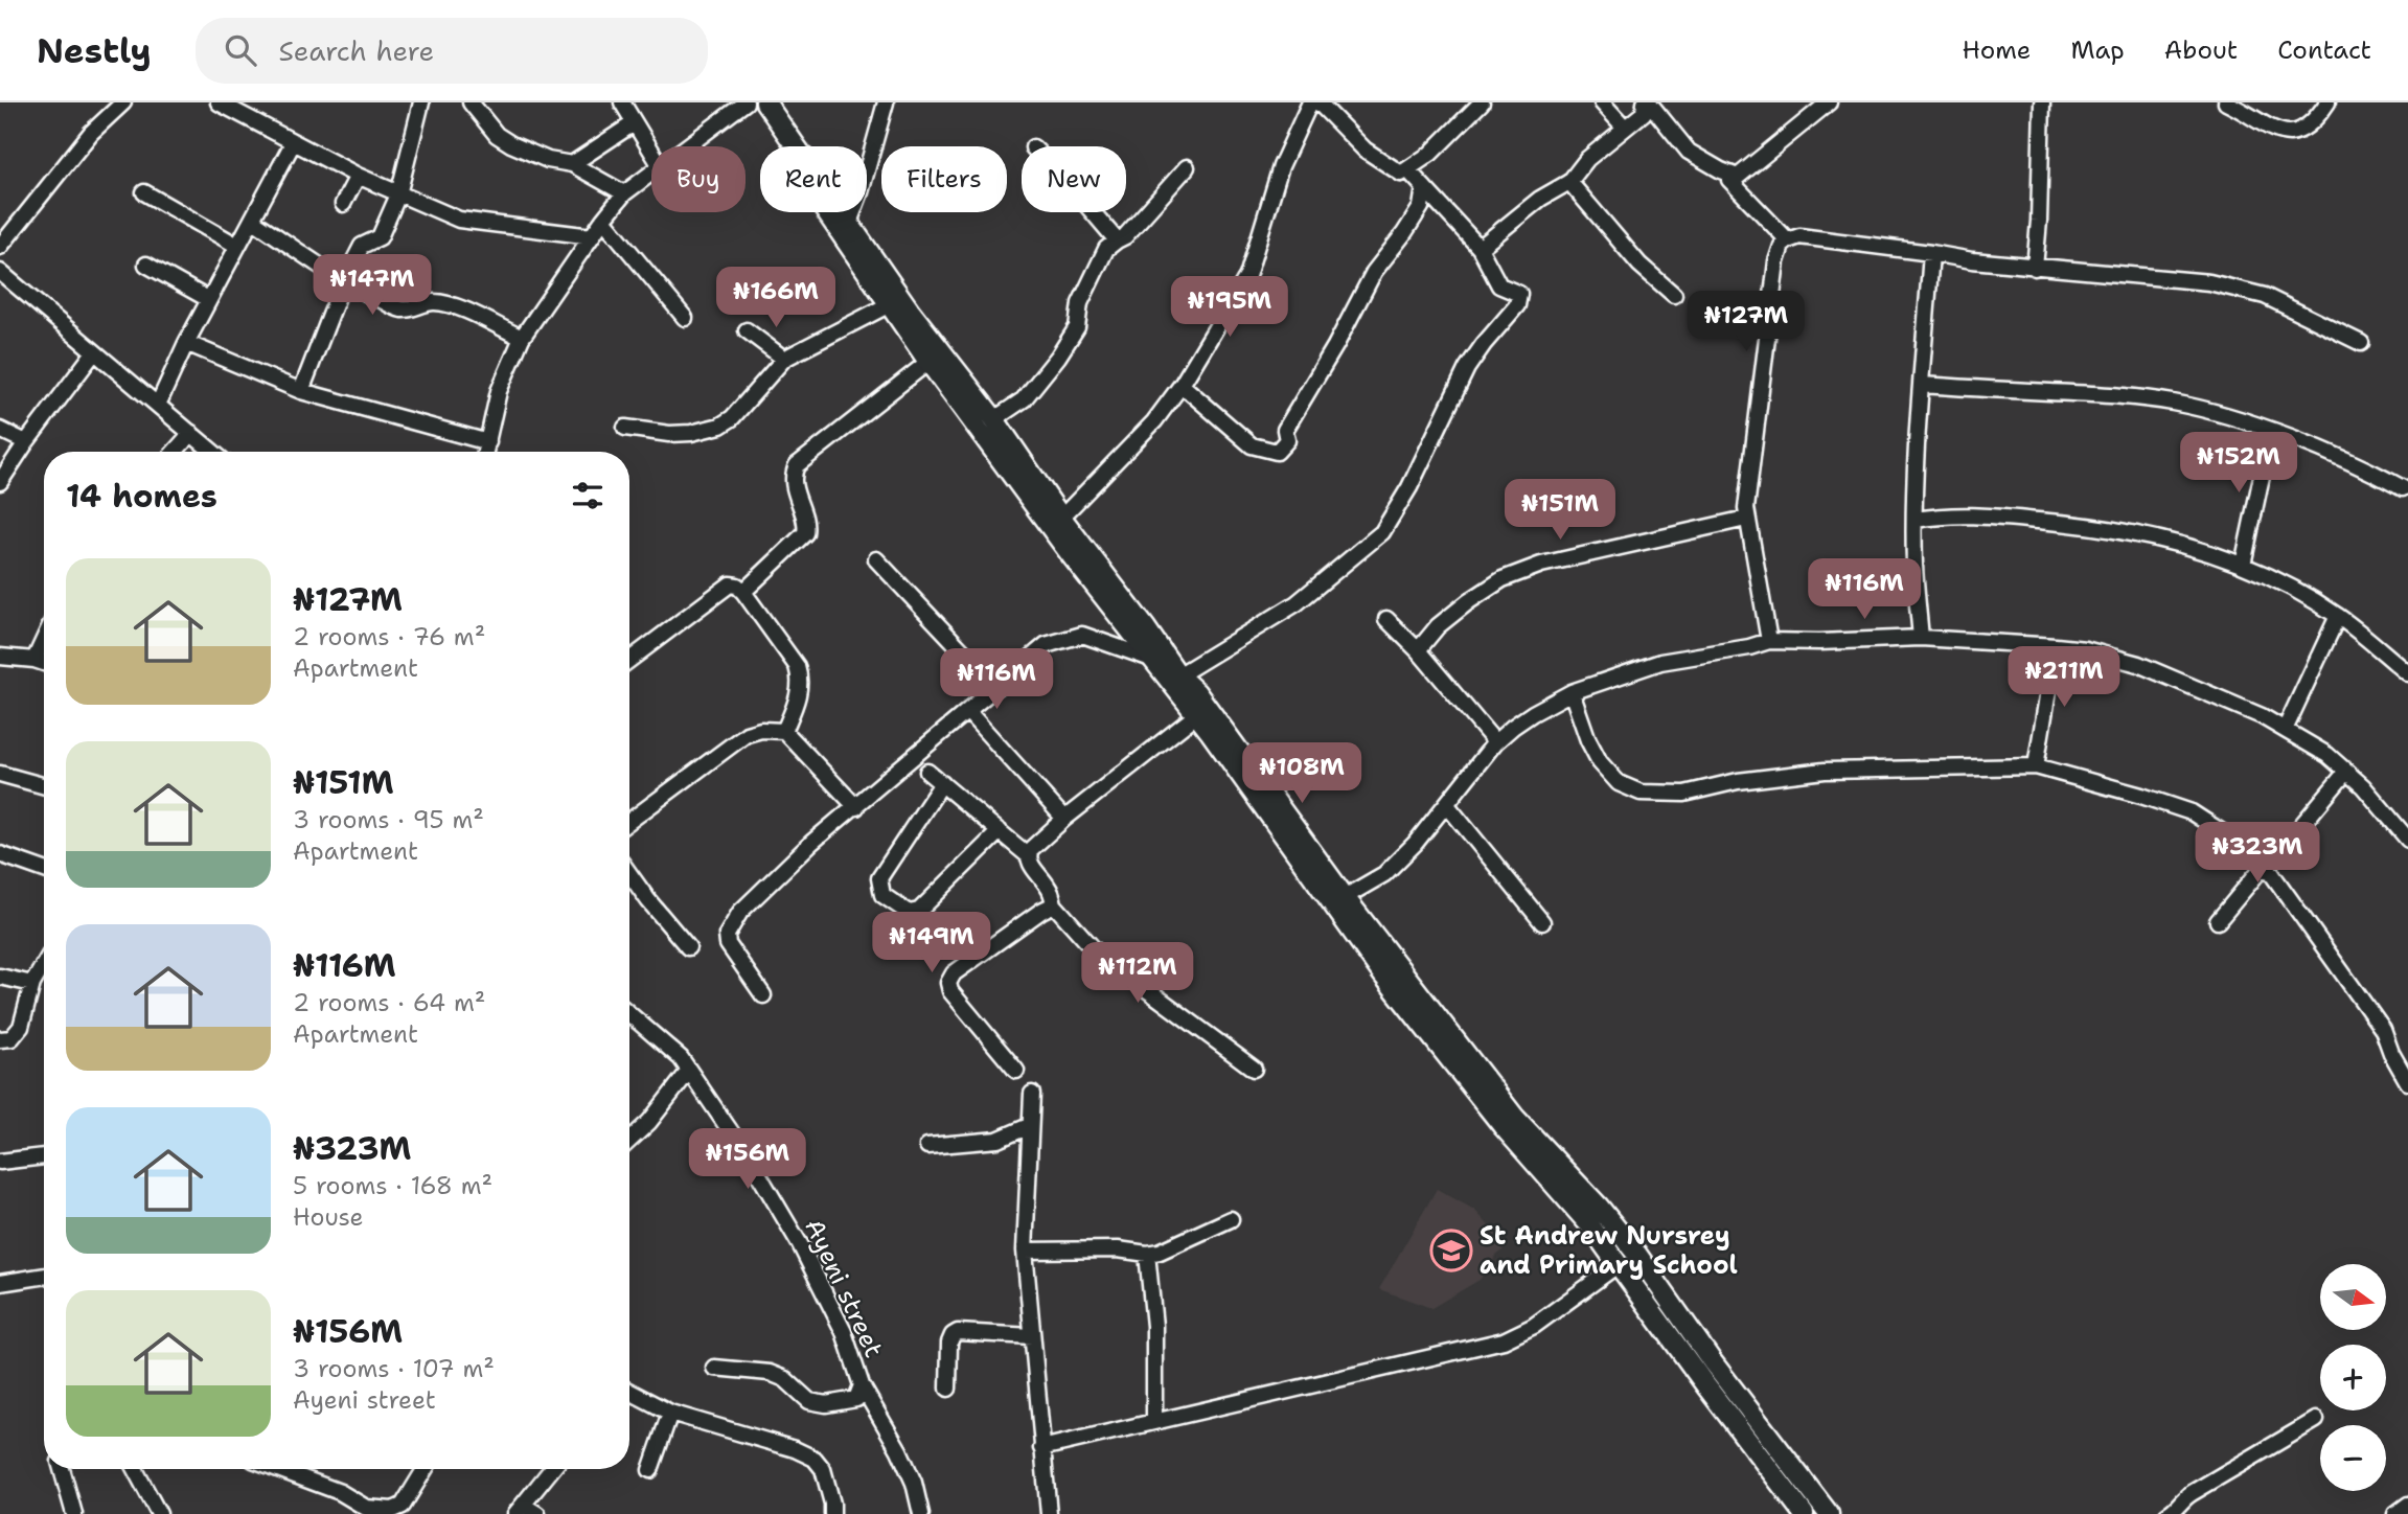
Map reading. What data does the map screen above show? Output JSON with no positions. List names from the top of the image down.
{
  "streets": {
    "street": ["Ayeni street"]
  },
  "places": {
    "school or university": ["St Andrew Nursrey and Primary School"]
  },
  "north": "right",
  "page": {
    "header": "Nestly",
    "search": "Search here",
    "nav": [
      "Home",
      "Map",
      "About",
      "Contact"
    ],
    "chip": [
      "Buy",
      "Rent",
      "Filters",
      "New"
    ],
    "price": [
      "₦147M",
      "₦166M",
      "₦195M",
      "₦127M",
      "₦152M",
      "₦151M",
      "₦116M",
      "₦211M",
      "₦116M",
      "₦108M",
      "₦323M",
      "₦149M",
      "₦112M",
      "₦156M"
    ],
    "heading": "14 homes",
    "list": [
      {
        "name": "₦127M",
        "note": "2 rooms · 76 m² · Apartment"
      },
      {
        "name": "₦151M",
        "note": "3 rooms · 95 m² · Apartment"
      },
      {
        "name": "₦116M",
        "note": "2 rooms · 64 m² · Apartment"
      },
      {
        "name": "₦323M",
        "note": "5 rooms · 168 m² · House"
      },
      {
        "name": "₦156M",
        "note": "3 rooms · 107 m² · Ayeni street"
      }
    ],
    "map_buttons": ["+", "−"]
  }
}
